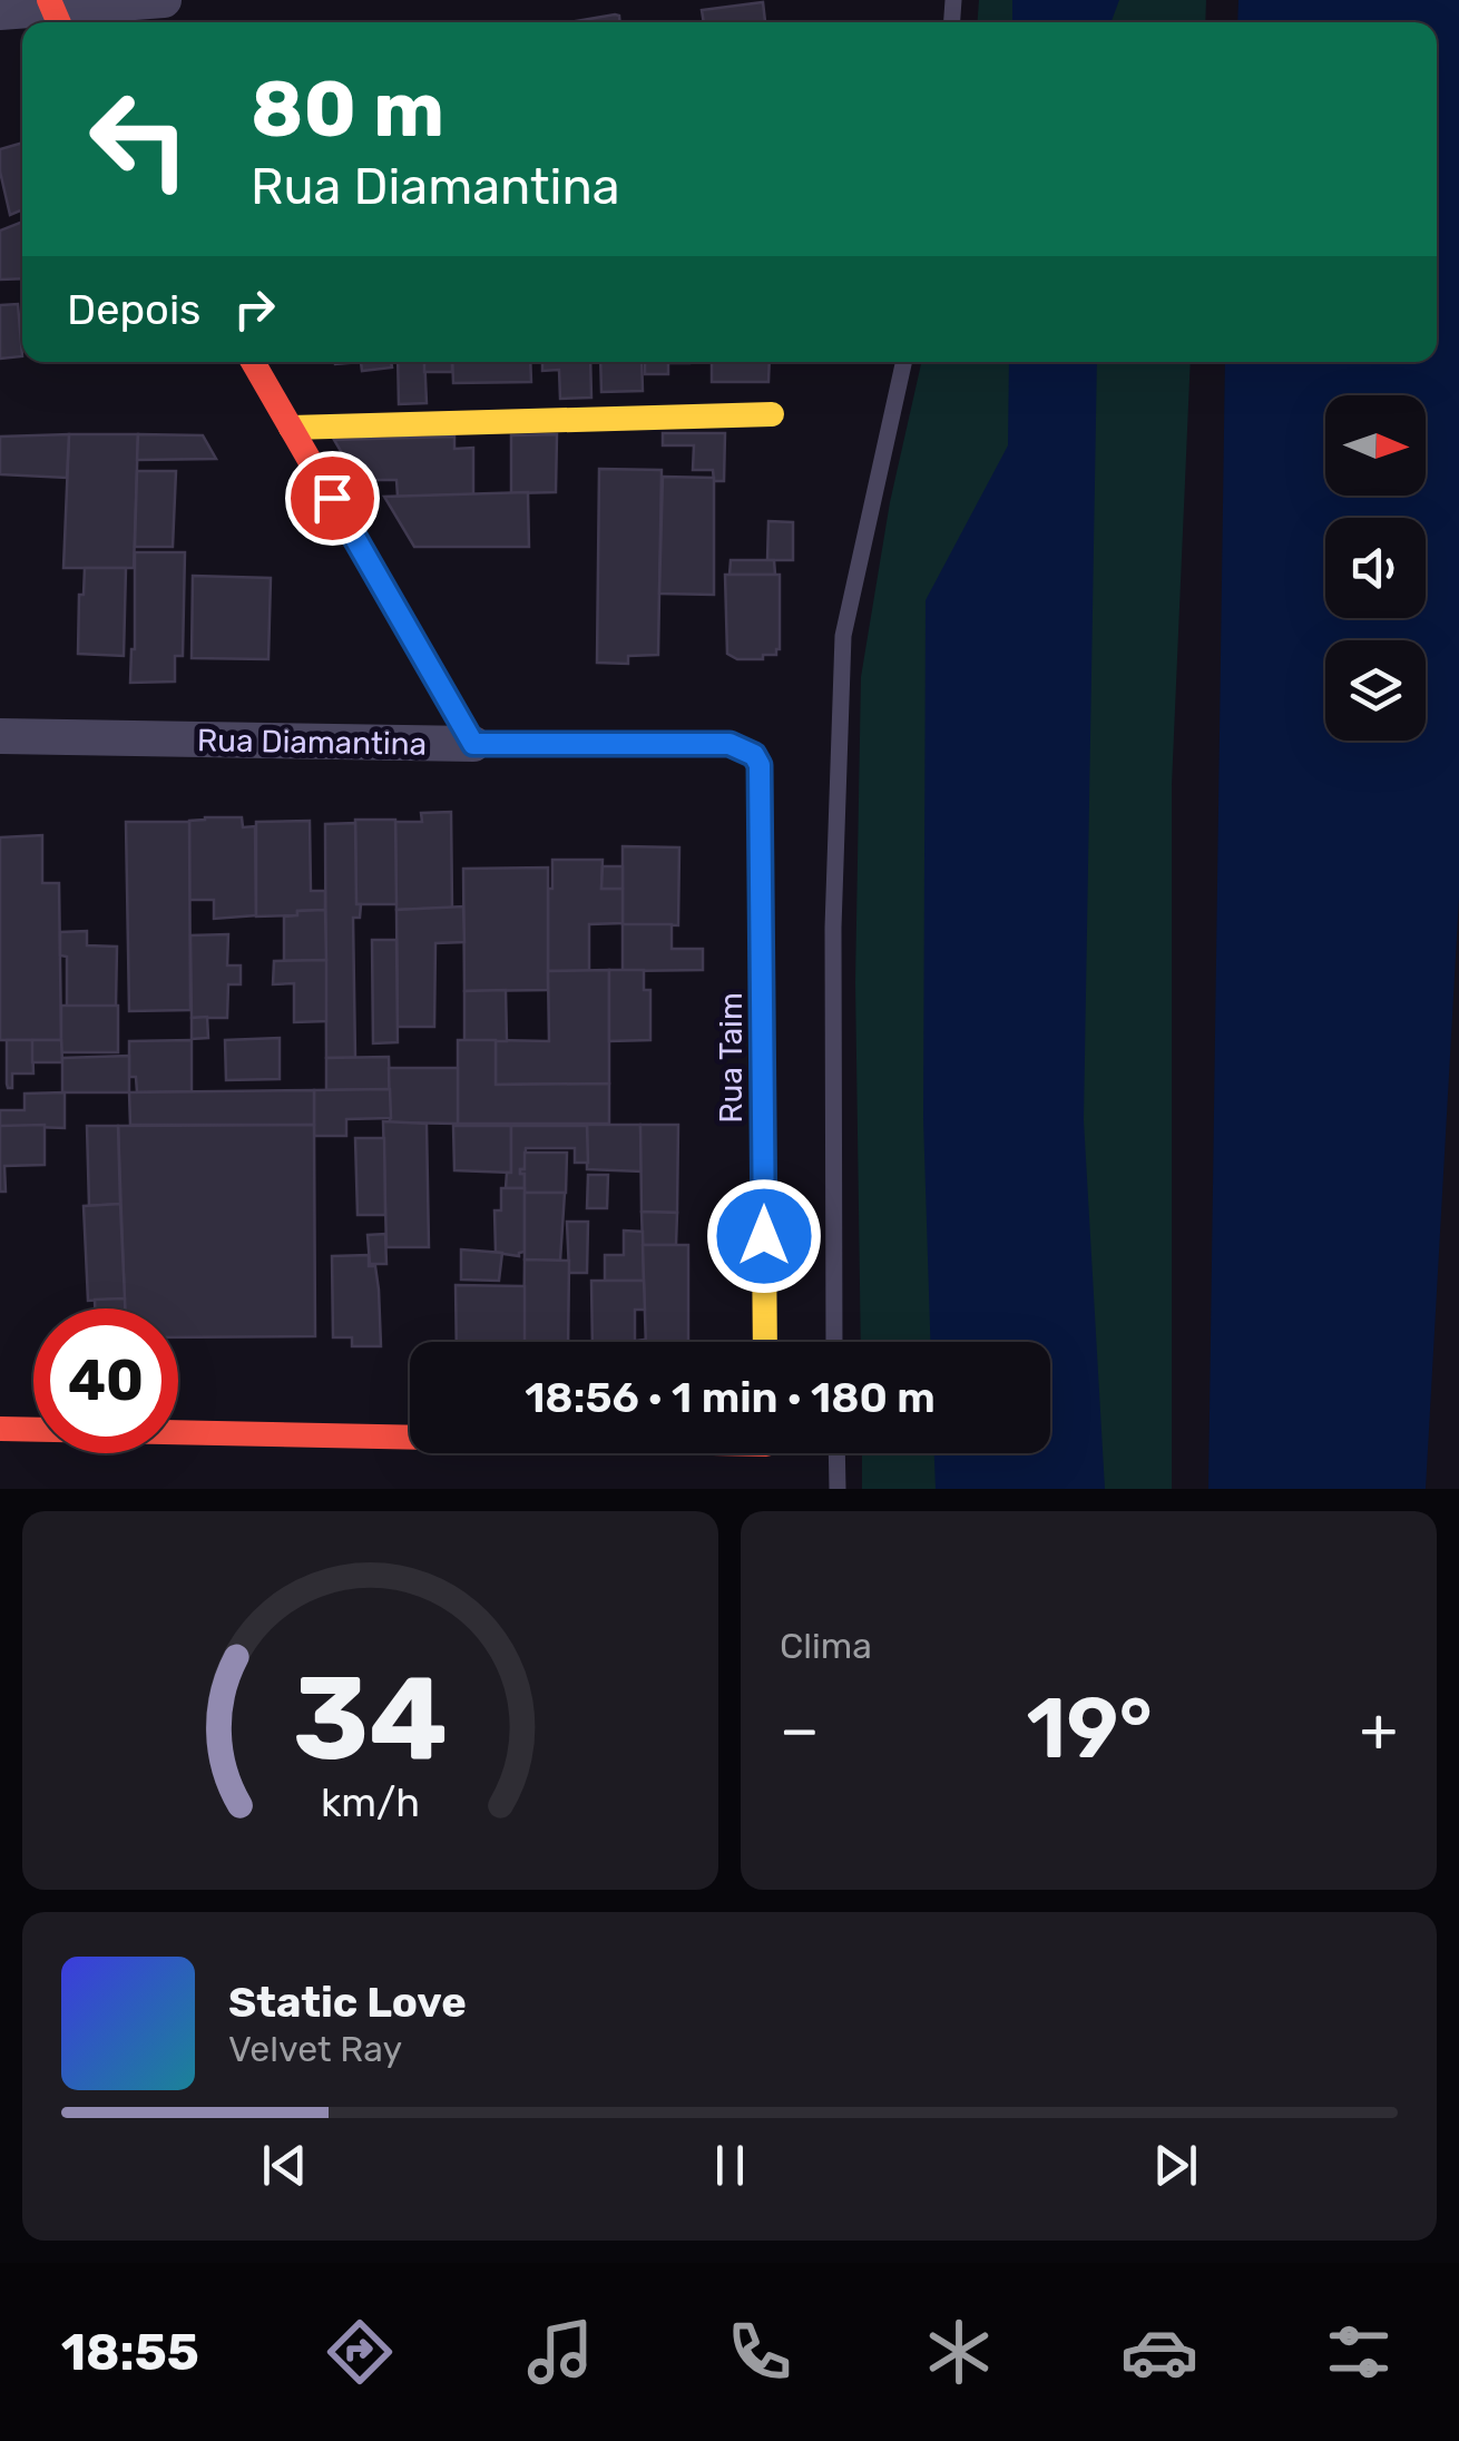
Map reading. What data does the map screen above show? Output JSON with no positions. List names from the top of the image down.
{
  "streets": {
    "street": ["Rua Diamantina", "Rua Taim"]
  },
  "crossings": [
    ["Rua Diamantina", "Rua Taim"]
  ],
  "north": "right",
  "page": {
    "turn": ["80 m", "Rua Diamantina"],
    "then": "Depois",
    "limit": "40",
    "trip": "18:56 · 1 min · 180 m",
    "tile": "Clima",
    "heat": ["−", "19°", "+"],
    "song": ["Static Love", "Velvet Ray"],
    "tabs": "18:55",
    "gauge": ["34", "km/h"]
  }
}
